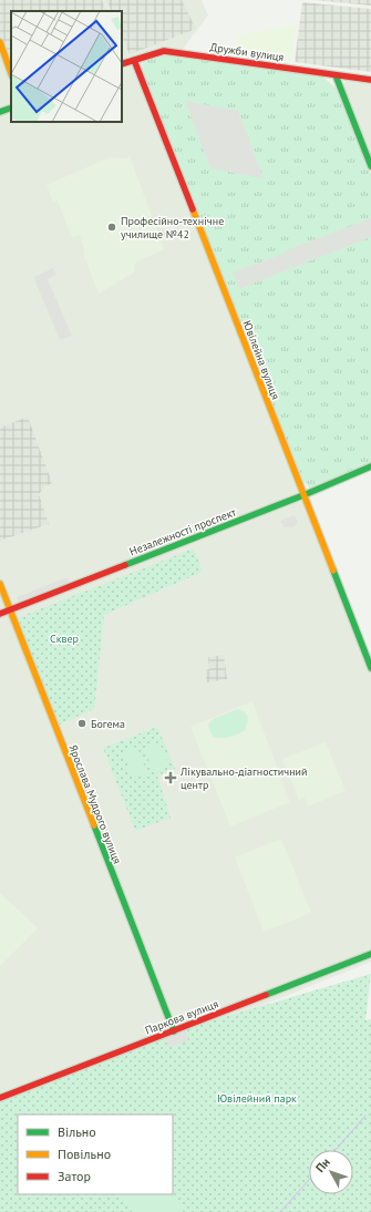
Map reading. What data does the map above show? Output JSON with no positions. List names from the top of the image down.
{
  "streets": {
    "street": [
      "Дружби вулиця",
      "Ювілейна вулиця",
      "Незалежності проспект",
      "Ярослава Мудрого вулиця",
      "Паркова вулиця"
    ]
  },
  "crossings": [
    ["Дружби вулиця", "Ювілейна вулиця"],
    ["Ювілейна вулиця", "Незалежності проспект"],
    ["Незалежності проспект", "Ярослава Мудрого вулиця"],
    ["Ярослава Мудрого вулиця", "Паркова вулиця"]
  ],
  "parks": ["Сквер", "Ювілейний парк"],
  "places": {
    "other": ["Професійно-технічне училище №42", "Богема"],
    "health": ["Лікувально-діагностичний центр"]
  },
  "legend": ["Вільно", "Повільно", "Затор"],
  "north": "top left"
}
